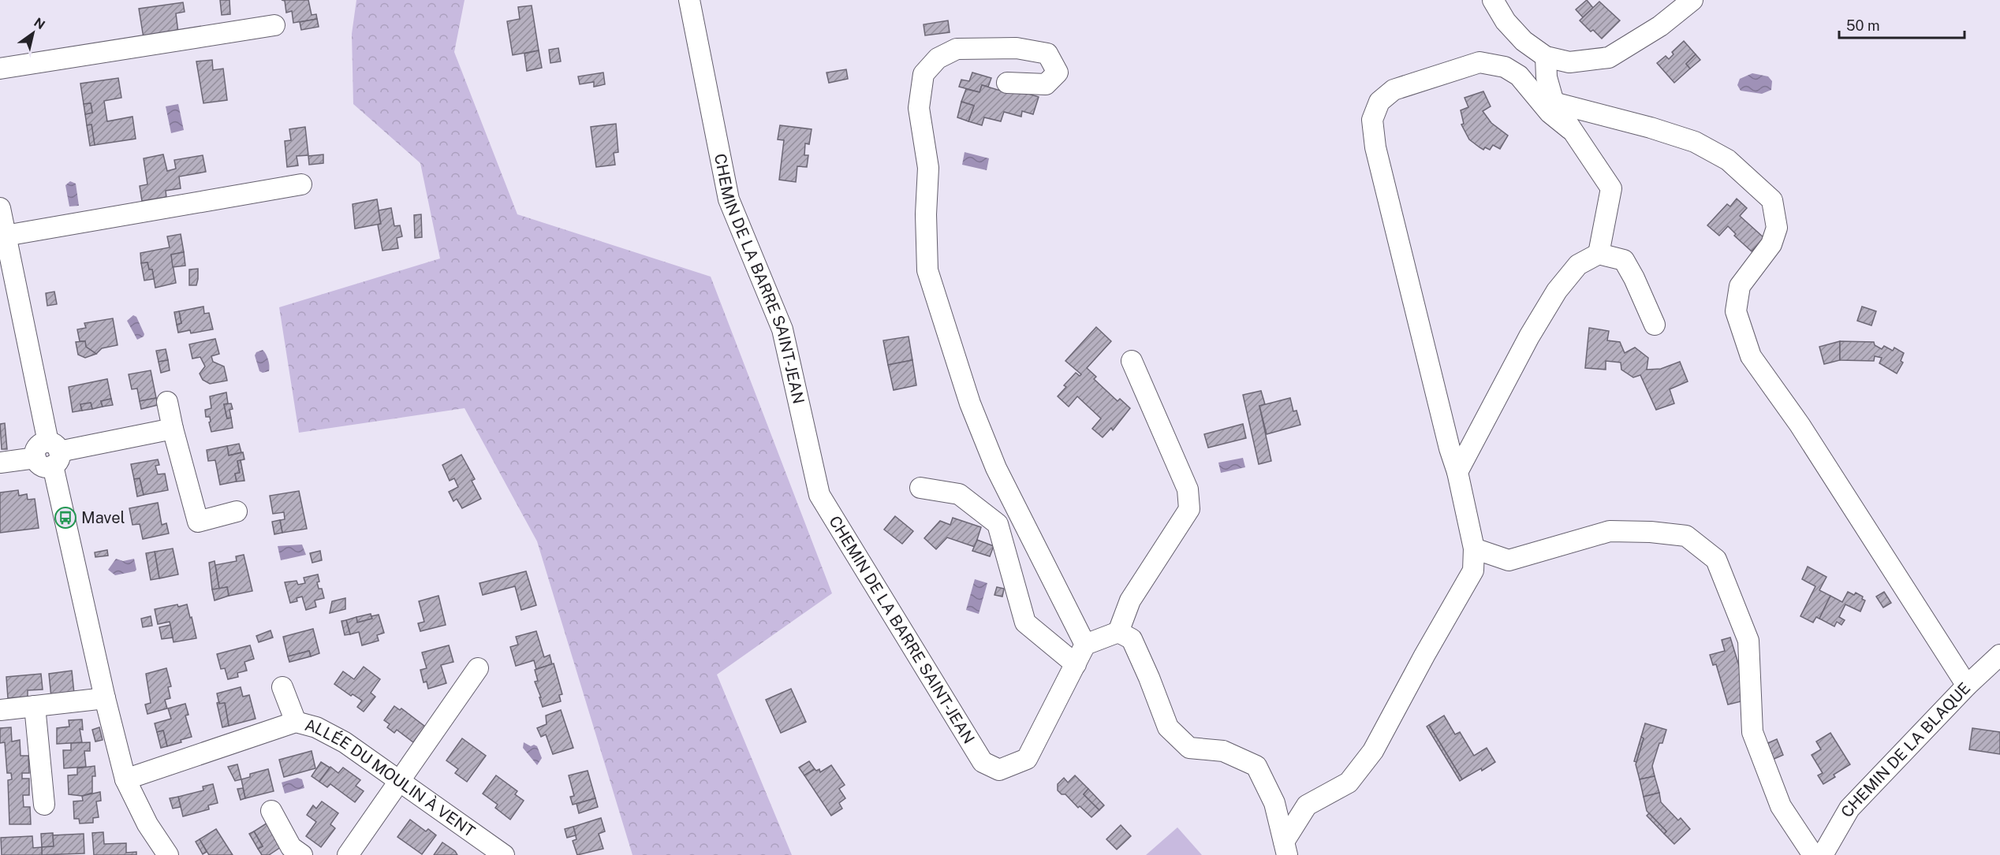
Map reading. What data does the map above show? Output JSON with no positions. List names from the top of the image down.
{
  "streets": {
    "street": ["CHEMIN DE LA BARRE SAINT-JEAN", "CHEMIN DE LA BLAQUE", "ALLÉE DU MOULIN À VENT"]
  },
  "places": {
    "bus stop": ["Mavel"]
  },
  "scale_bar": "50 m",
  "north": "top right"
}
